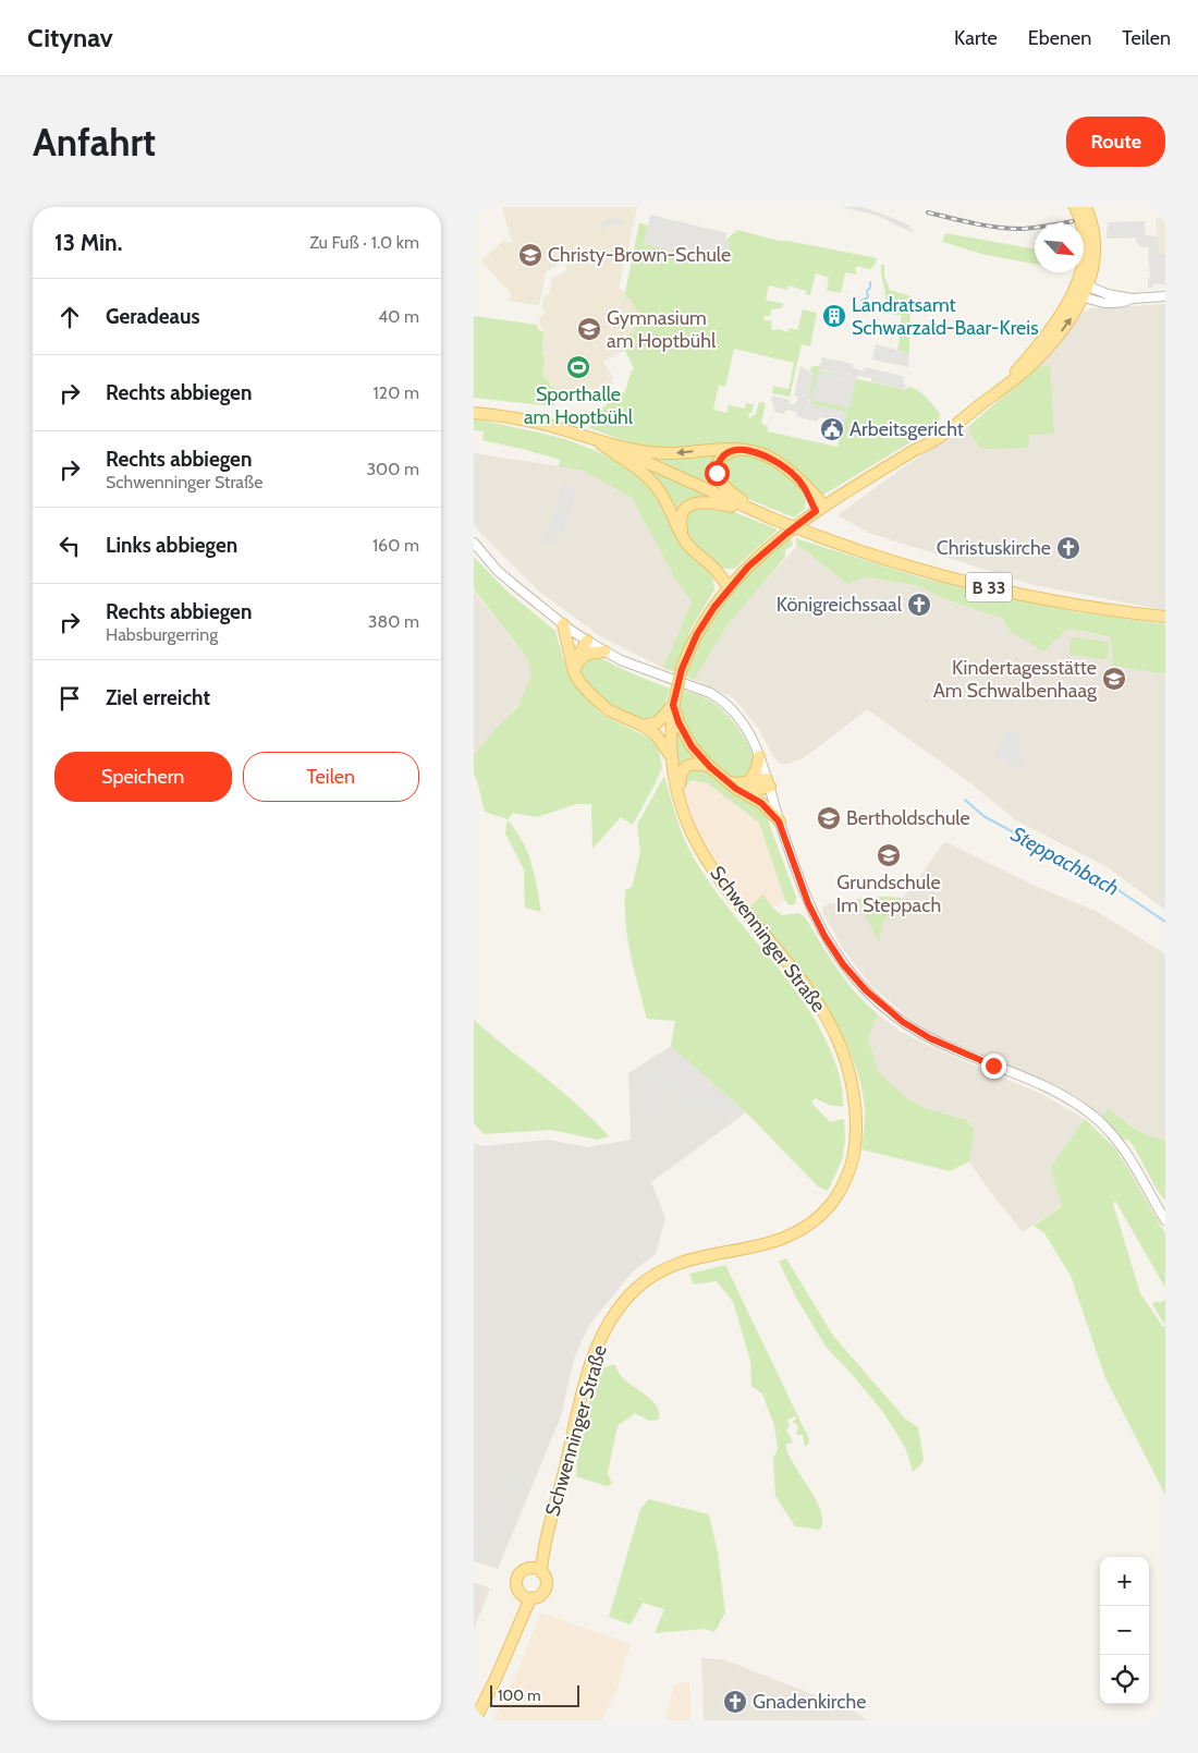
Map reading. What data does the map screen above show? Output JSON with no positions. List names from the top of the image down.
{
  "streets": {
    "main road": ["B 33", "Schwenninger Straße"]
  },
  "water": ["Steppachbach"],
  "places": {
    "school or university": [
      "Christy-Brown-Schule",
      "Gymnasium am Hoptbühl",
      "Kindertagesstätte Am Schwalbenhaag",
      "Bertholdschule",
      "Grundschule Im Steppach"
    ],
    "building": ["Landratsamt Schwarzald-Baar-Kreis"],
    "sports": ["Sporthalle am Hoptbühl"],
    "public building": ["Arbeitsgericht"],
    "church": ["Christuskirche", "Königreichssaal", "Gnadenkirche"]
  },
  "scale_bar": "100 m",
  "north": "bottom right",
  "page": {
    "header": "Citynav",
    "nav": ["Karte", "Ebenen", "Teilen"],
    "buttons": [
      "Route",
      ["Speichern", "Teilen"]
    ],
    "title": "Anfahrt",
    "heading": ["13 Min.", "Zu Fuß · 1.0 km"],
    "list": [
      ["Geradeaus", "40 m"],
      ["Rechts abbiegen", "120 m"],
      ["Rechts abbiegen", "Schwenninger Straße", "300 m"],
      ["Links abbiegen", "160 m"],
      ["Rechts abbiegen", "Habsburgerring", "380 m"],
      "Ziel erreicht"
    ],
    "map_buttons": ["+", "−"],
    "scale": "100 m"
  }
}
